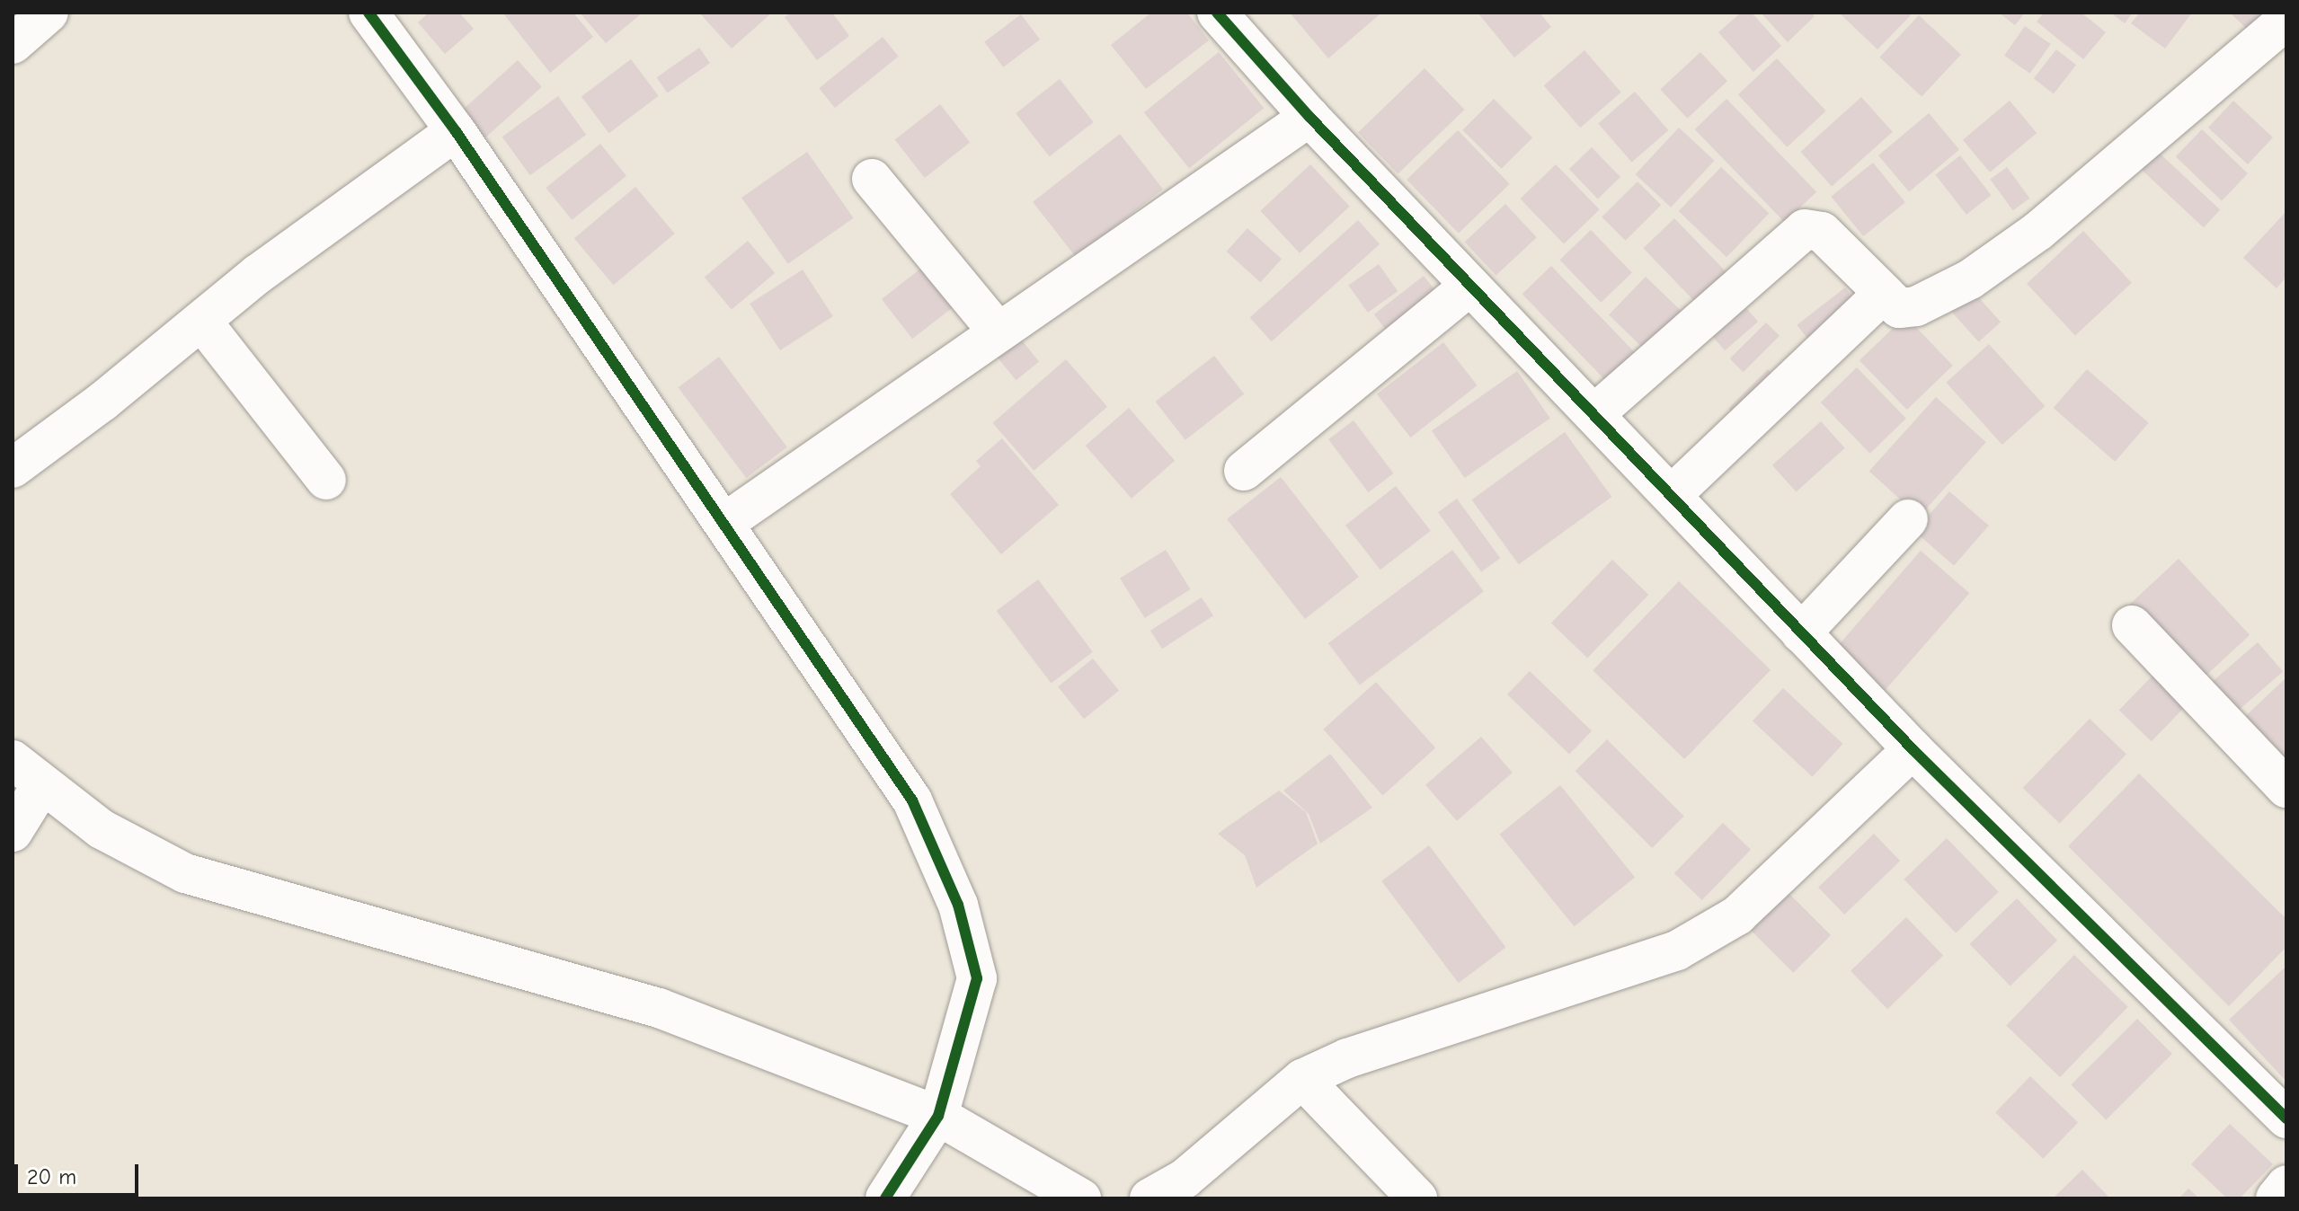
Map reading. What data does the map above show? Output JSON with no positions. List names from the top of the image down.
{
  "scale_bar": "20 m"
}
